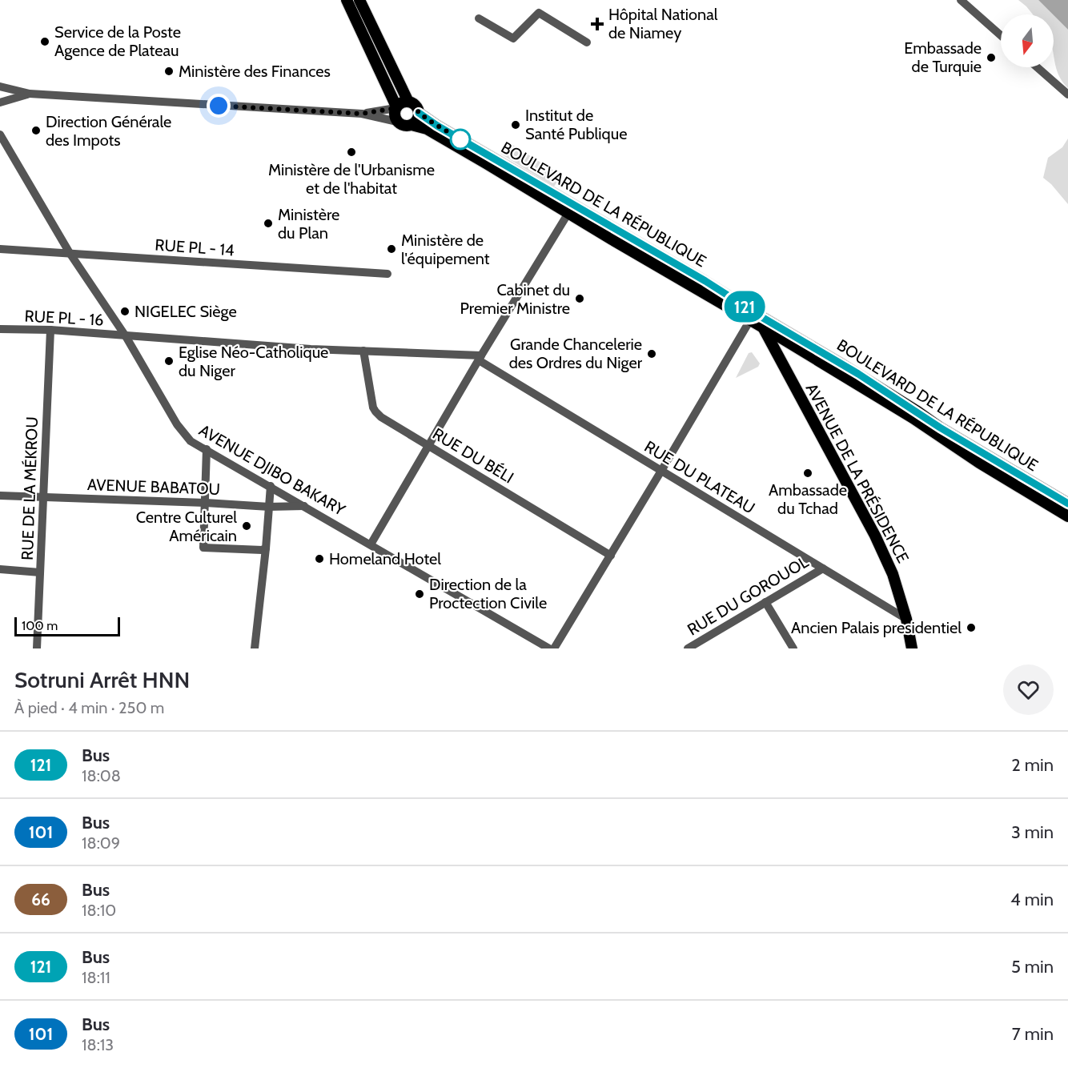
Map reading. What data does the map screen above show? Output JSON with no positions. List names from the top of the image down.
{
  "streets": {
    "main road": ["BOULEVARD DE LA RÉPUBLIQUE", "AVENUE DE LA PRÉSIDENCE"],
    "street": [
      "RUE PL - 14",
      "RUE PL - 16",
      "RUE DU BÉLI",
      "AVENUE DJIBO BAKARY",
      "RUE DU PLATEAU",
      "AVENUE BABATOU",
      "RUE DE LA MÉKROU",
      "RUE DU GOROUOL"
    ]
  },
  "crossings": [
    ["BOULEVARD DE LA RÉPUBLIQUE", "AVENUE DE LA PRÉSIDENCE"],
    ["RUE PL - 14", "AVENUE DJIBO BAKARY"],
    ["RUE PL - 16", "AVENUE DJIBO BAKARY"],
    ["RUE PL - 16", "RUE DU PLATEAU"],
    ["RUE PL - 16", "RUE DE LA MÉKROU"],
    ["RUE DU BÉLI", "RUE DU PLATEAU"],
    ["AVENUE DJIBO BAKARY", "RUE DU PLATEAU"],
    ["AVENUE DJIBO BAKARY", "AVENUE BABATOU"],
    ["AVENUE DE LA PRÉSIDENCE", "RUE DU PLATEAU"],
    ["RUE DU PLATEAU", "RUE DU GOROUOL"],
    ["AVENUE BABATOU", "RUE DE LA MÉKROU"]
  ],
  "places": {
    "health": ["Hôpital National de Niamey"],
    "other": [
      "Service de la Poste Agence de Plateau",
      "Embassade de Turquie",
      "Ministère des Finances",
      "Institut de Santé Publique",
      "Direction Générale des Impots",
      "Ministère de l'Urbanisme et de l'habitat",
      "Ministère du Plan",
      "Ministère de l'équipement",
      "Cabinet du Premier Ministre",
      "NIGELEC Siège",
      "Grande Chancelerie des Ordres du Niger",
      "Eglise Néo-Catholique du Niger",
      "Ambassade du Tchad",
      "Centre Culturel Américain",
      "Homeland Hotel",
      "Direction de la Proctection Civile",
      "Ancien Palais presidentiel"
    ]
  },
  "lines": ["bus line 121"],
  "scale_bar": "100 m",
  "north": "bottom",
  "page": {
    "on_map": "121",
    "scale": "100 m",
    "heading": ["Sotruni Arrêt HNN", "À pied · 4 min · 250 m"],
    "list": [
      {
        "mark": "121",
        "name": "Bus",
        "note": "18:08",
        "value": "2 min"
      },
      {
        "mark": "101",
        "name": "Bus",
        "note": "18:09",
        "value": "3 min"
      },
      {
        "mark": "66",
        "name": "Bus",
        "note": "18:10",
        "value": "4 min"
      },
      {
        "mark": "121",
        "name": "Bus",
        "note": "18:11",
        "value": "5 min"
      },
      {
        "mark": "101",
        "name": "Bus",
        "note": "18:13",
        "value": "7 min"
      }
    ]
  }
}
